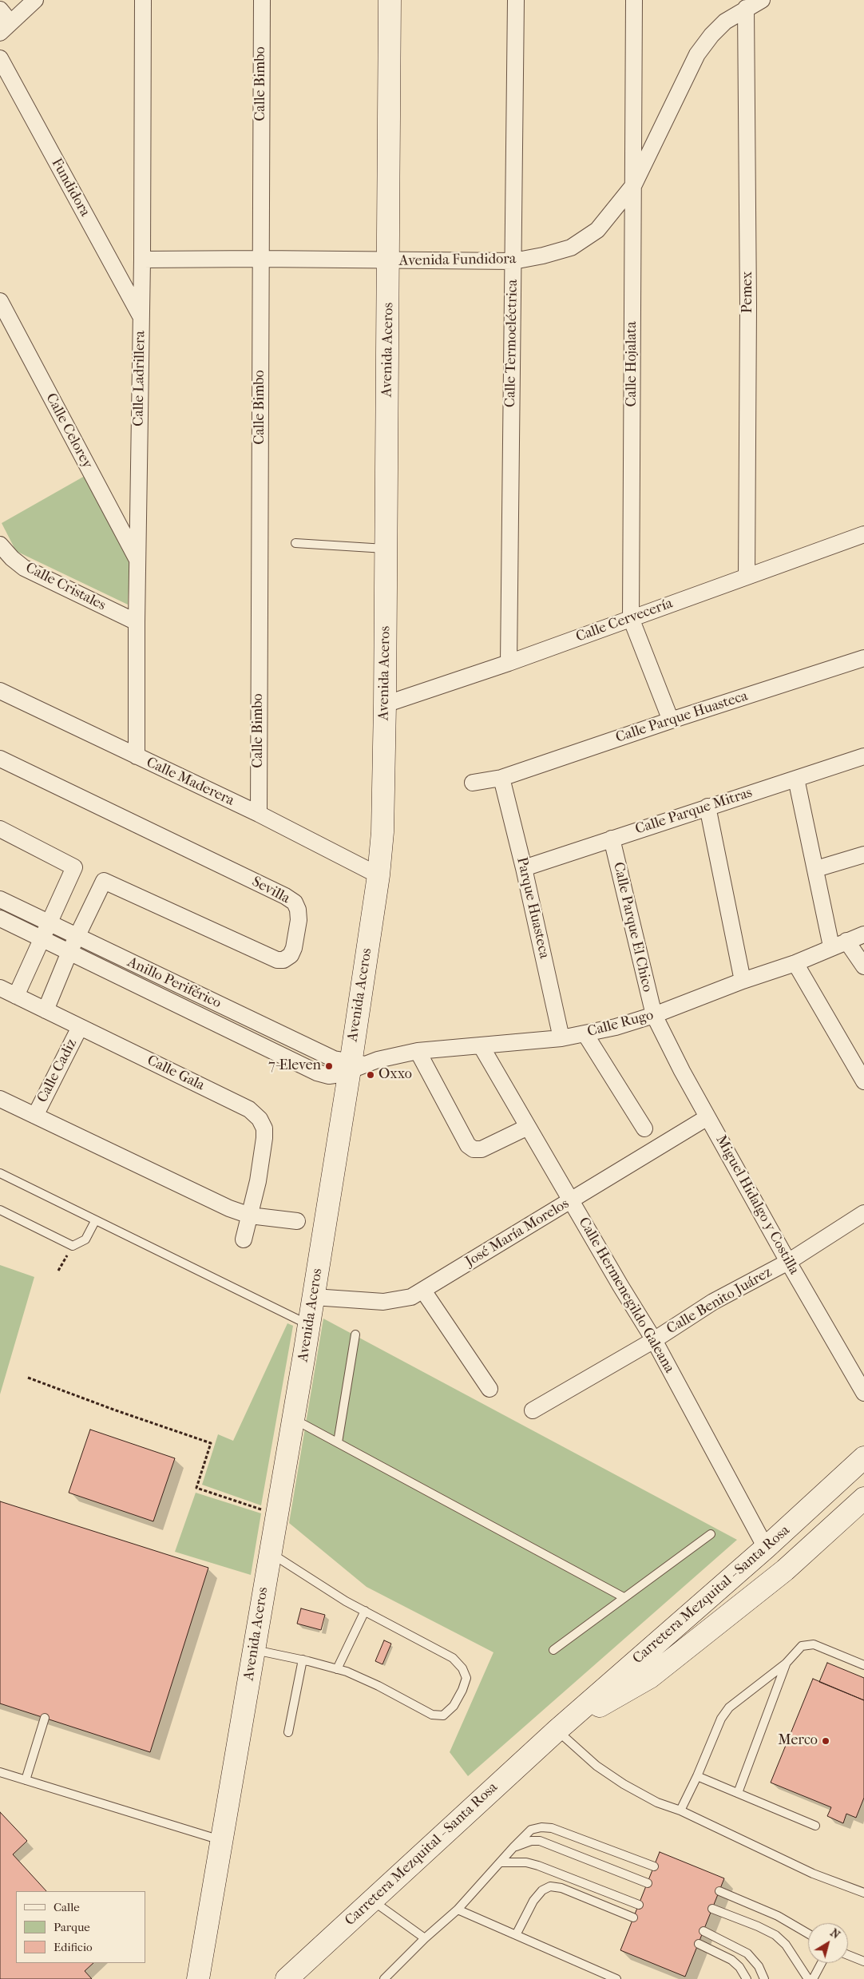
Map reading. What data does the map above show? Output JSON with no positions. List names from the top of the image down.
{
  "streets": {
    "street": [
      "Calle Bimbo",
      "Fundidora",
      "Avenida Fundidora",
      "Pemex",
      "Calle Termoeléctrica",
      "Avenida Aceros",
      "Calle Hojalata",
      "Calle Ladrillera",
      "Calle Celorey",
      "Calle Cristales",
      "Calle Cervecería",
      "Calle Parque Huasteca",
      "Calle Maderera",
      "Calle Parque Mitras",
      "Sevilla",
      "Parque Huasteca",
      "Calle Parque El Chico",
      "Anillo Periférico",
      "Calle Rugo",
      "Calle Cadiz",
      "Calle Gala",
      "Miguel Hidalgo y Costilla",
      "José María Morelos",
      "Calle Hermenegildo Galeana",
      "Calle Benito Juárez",
      "Carretera Mezquital - Santa Rosa"
    ]
  },
  "crossings": [
    ["Calle Bimbo", "Avenida Fundidora"],
    ["Calle Bimbo", "Calle Maderera"],
    ["Fundidora", "Calle Ladrillera"],
    ["Avenida Fundidora", "Pemex"],
    ["Avenida Fundidora", "Calle Termoeléctrica"],
    ["Avenida Fundidora", "Avenida Aceros"],
    ["Avenida Fundidora", "Calle Hojalata"],
    ["Avenida Fundidora", "Calle Ladrillera"],
    ["Pemex", "Calle Cervecería"],
    ["Calle Termoeléctrica", "Calle Cervecería"],
    ["Avenida Aceros", "Calle Cervecería"],
    ["Avenida Aceros", "Calle Maderera"],
    ["Avenida Aceros", "Anillo Periférico"],
    ["Avenida Aceros", "Calle Rugo"],
    ["Avenida Aceros", "José María Morelos"],
    ["Calle Hojalata", "Calle Cervecería"],
    ["Calle Hojalata", "Calle Parque Huasteca"],
    ["Calle Ladrillera", "Calle Celorey"],
    ["Calle Ladrillera", "Calle Cristales"],
    ["Calle Ladrillera", "Calle Maderera"],
    ["Calle Parque Huasteca", "Parque Huasteca"],
    ["Calle Parque Mitras", "Parque Huasteca"],
    ["Calle Parque Mitras", "Calle Parque El Chico"],
    ["Sevilla", "Anillo Periférico"],
    ["Parque Huasteca", "Calle Rugo"],
    ["Calle Parque El Chico", "Calle Rugo"],
    ["Calle Parque El Chico", "Miguel Hidalgo y Costilla"],
    ["Anillo Periférico", "Calle Rugo"],
    ["Calle Rugo", "Miguel Hidalgo y Costilla"],
    ["Calle Rugo", "Calle Hermenegildo Galeana"],
    ["Calle Cadiz", "Calle Gala"],
    ["Miguel Hidalgo y Costilla", "José María Morelos"],
    ["Miguel Hidalgo y Costilla", "Calle Benito Juárez"],
    ["José María Morelos", "Calle Hermenegildo Galeana"],
    ["Calle Hermenegildo Galeana", "Calle Benito Juárez"],
    ["Calle Hermenegildo Galeana", "Carretera Mezquital - Santa Rosa"]
  ],
  "places": ["7-Eleven", "Oxxo", "Merco"],
  "legend": ["Calle", "Parque", "Edificio"],
  "north": "top right"
}
